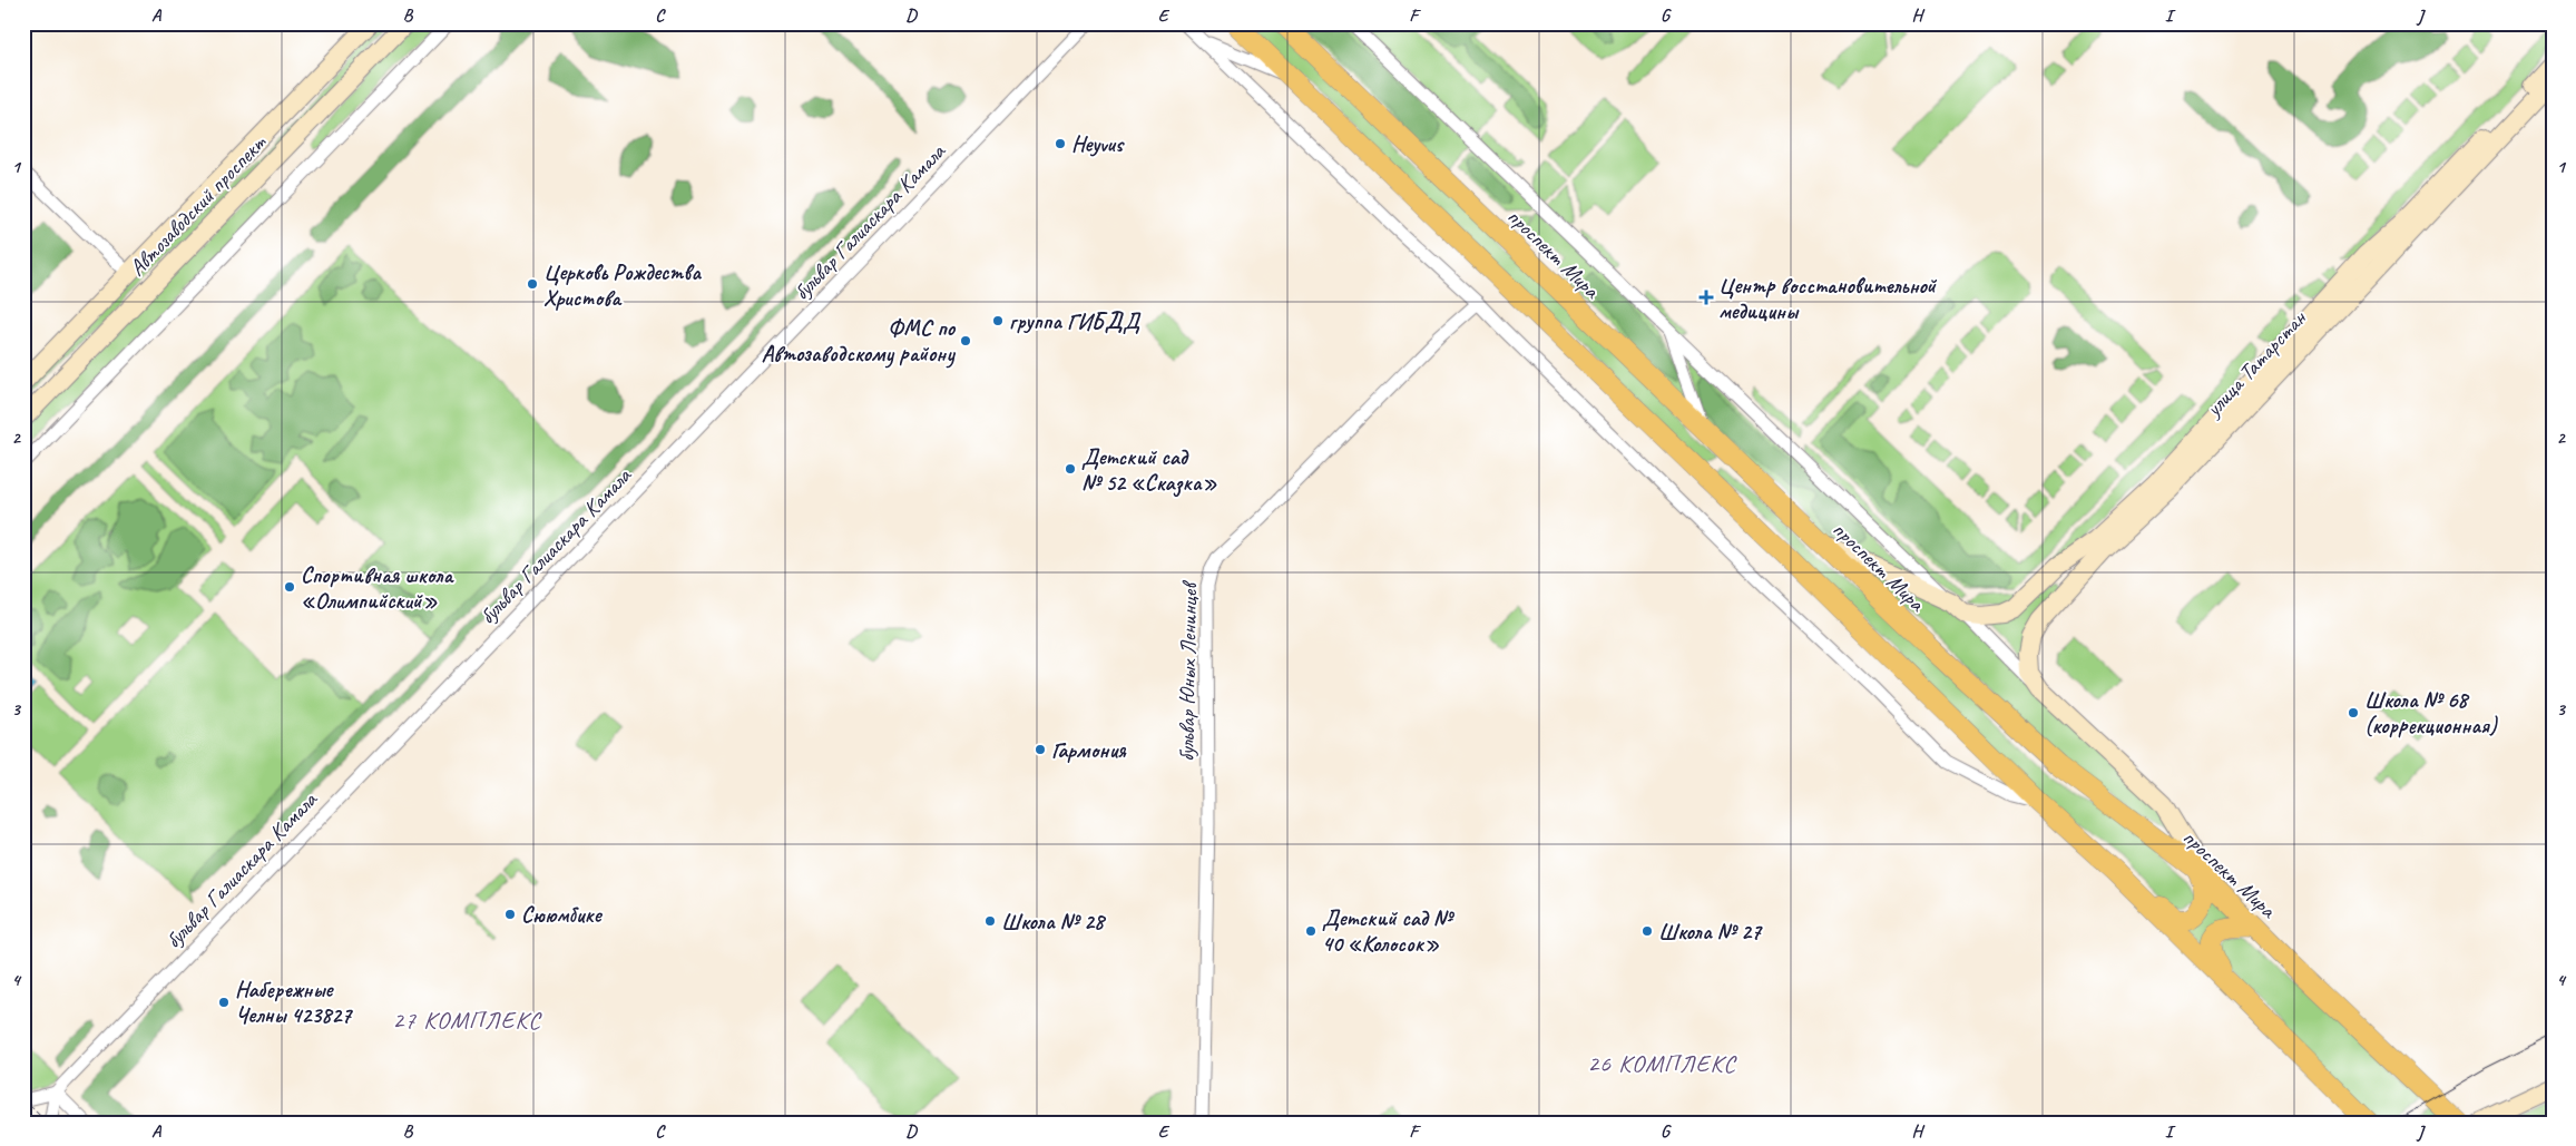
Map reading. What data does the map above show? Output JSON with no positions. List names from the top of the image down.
{
  "streets": {
    "main road": ["проспект Мира"],
    "street": [
      "Автозаводский проспект",
      "бульвар Галиаскара Камала",
      "улица Татарстан",
      "бульвар Юных Ленинцев"
    ]
  },
  "districts": ["27 КОМПЛЕКС", "26 КОМПЛЕКС"],
  "places": {
    "other": [
      "Heyvus",
      "Церковь Рождества Христова",
      "группа ГИБДД",
      "ФМС по Автозаводскому району",
      "Детский сад № 52 «Сказка»",
      "Спортивная школа «Олимпийский»",
      "Школа № 68 (коррекционная)",
      "Гармония",
      "Сююмбике",
      "Школа № 28",
      "Детский сад № 40 «Колосок»",
      "Школа № 27",
      "Набережные Челны 423827"
    ],
    "health": ["Центр восстановительной медицины"]
  },
  "grid": {
    "columns": [
      "A",
      "B",
      "C",
      "D",
      "E",
      "F",
      "G",
      "H",
      "I",
      "J"
    ],
    "rows": [
      "1",
      "2",
      "3",
      "4"
    ]
  }
}
